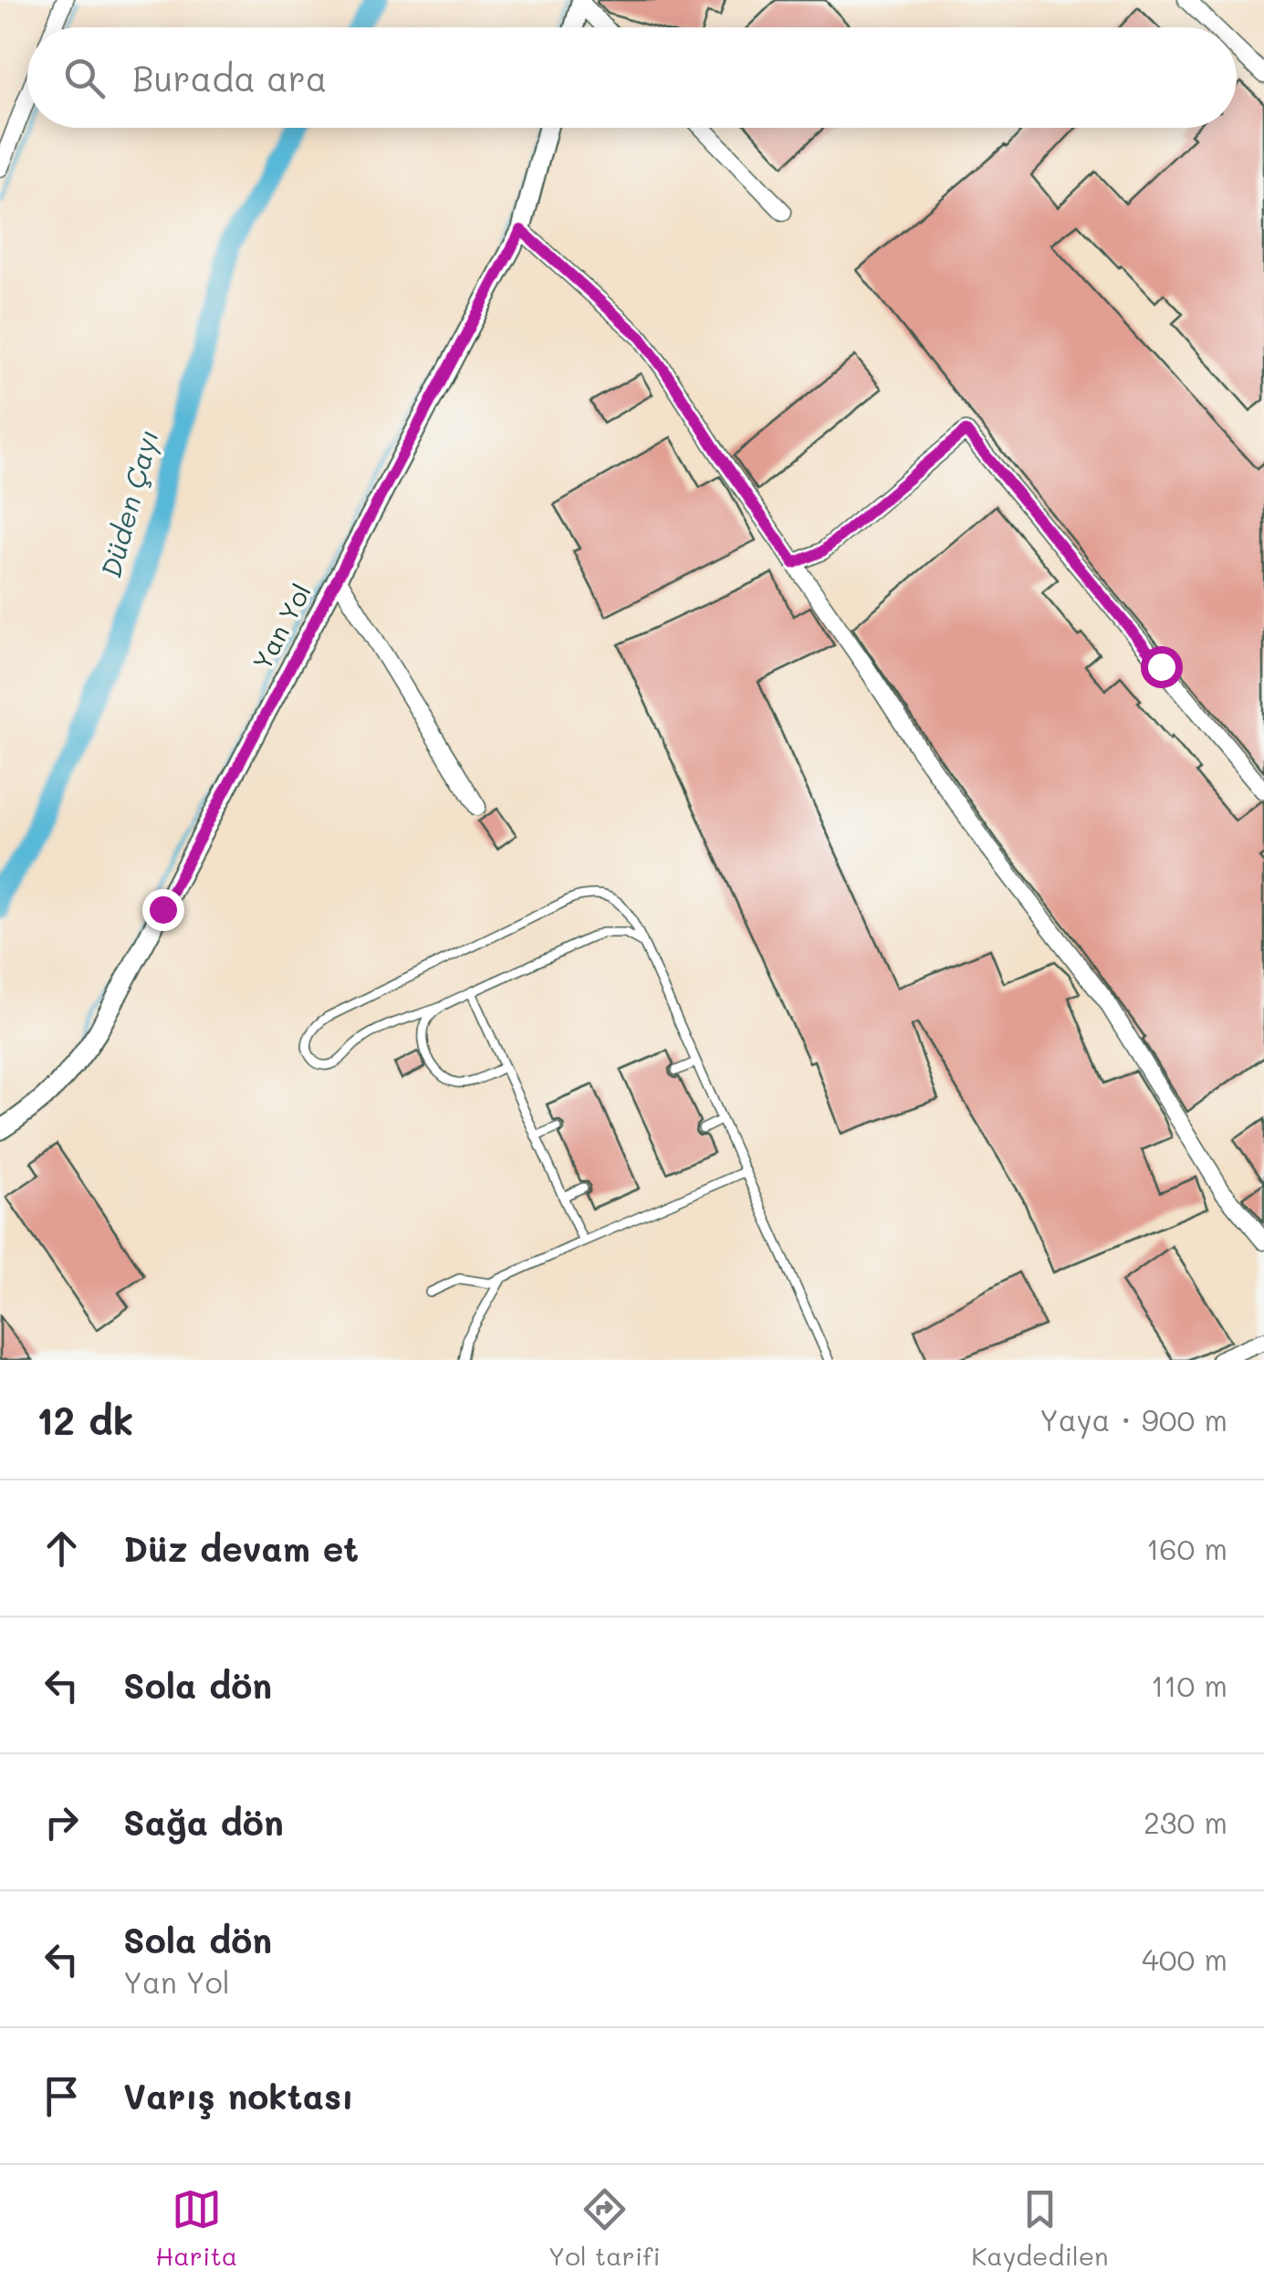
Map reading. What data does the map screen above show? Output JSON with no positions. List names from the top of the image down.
{
  "streets": {
    "street": ["Yan Yol"]
  },
  "water": ["Düden Çayı"],
  "page": {
    "search": "Burada ara",
    "heading": ["12 dk", "Yaya · 900 m"],
    "list": [
      ["Düz devam et", "160 m"],
      ["Sola dön", "110 m"],
      ["Sağa dön", "230 m"],
      ["Sola dön", "Yan Yol", "400 m"],
      "Varış noktası"
    ],
    "nav": ["Harita", "Yol tarifi", "Kaydedilen"]
  }
}
